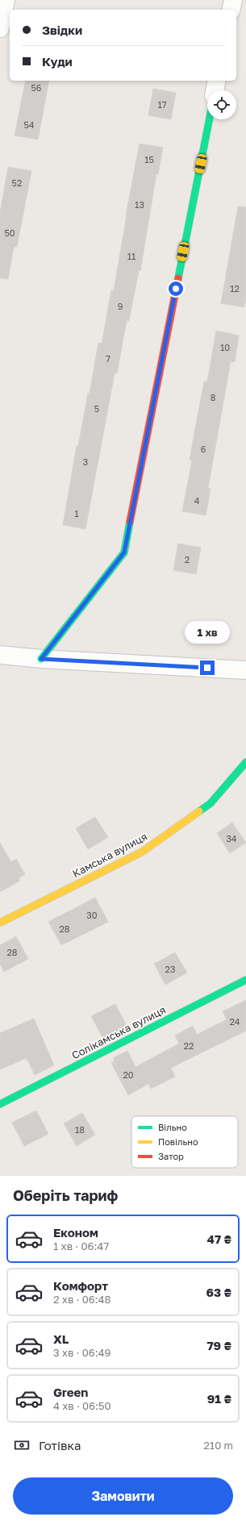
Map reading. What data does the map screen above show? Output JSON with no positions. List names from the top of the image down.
{
  "streets": {
    "street": ["Камська вулиця", "Солікамська вулиця"]
  },
  "house_numbers": [
    "56",
    "17",
    "54",
    "15",
    "52",
    "13",
    "50",
    "11",
    "12",
    "9",
    "10",
    "7",
    "8",
    "5",
    "6",
    "3",
    "4",
    "1",
    "2",
    "34",
    "30",
    "28",
    "28",
    "23",
    "24",
    "22",
    "20",
    "18"
  ],
  "legend": ["Вільно", "Повільно", "Затор"],
  "page": {
    "banner": ["Звідки", "Куди"],
    "bubble": "1 хв",
    "heading": "Оберіть тариф",
    "list": [
      {
        "name": "Економ",
        "note": "1 хв · 06:47",
        "value": "47 ₴"
      },
      {
        "name": "Комфорт",
        "note": "2 хв · 06:48",
        "value": "63 ₴"
      },
      {
        "name": "XL",
        "note": "3 хв · 06:49",
        "value": "79 ₴"
      },
      {
        "name": "Green",
        "note": "4 хв · 06:50",
        "value": "91 ₴"
      }
    ],
    "pay": ["Готівка", "210 m"],
    "buttons": "Замовити"
  }
}
